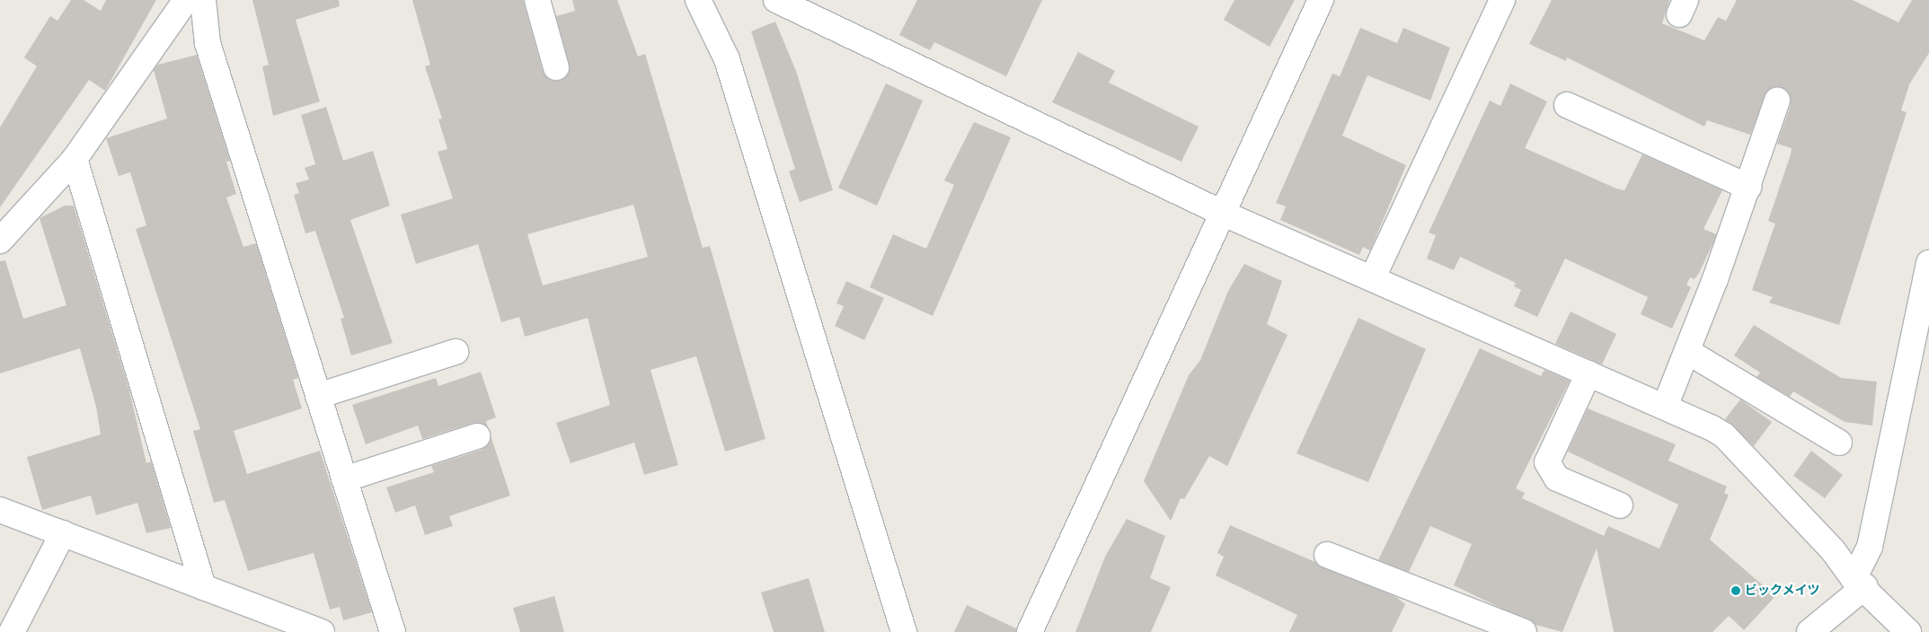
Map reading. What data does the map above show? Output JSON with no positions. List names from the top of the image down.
{
  "places": ["ビックメイツ"]
}
